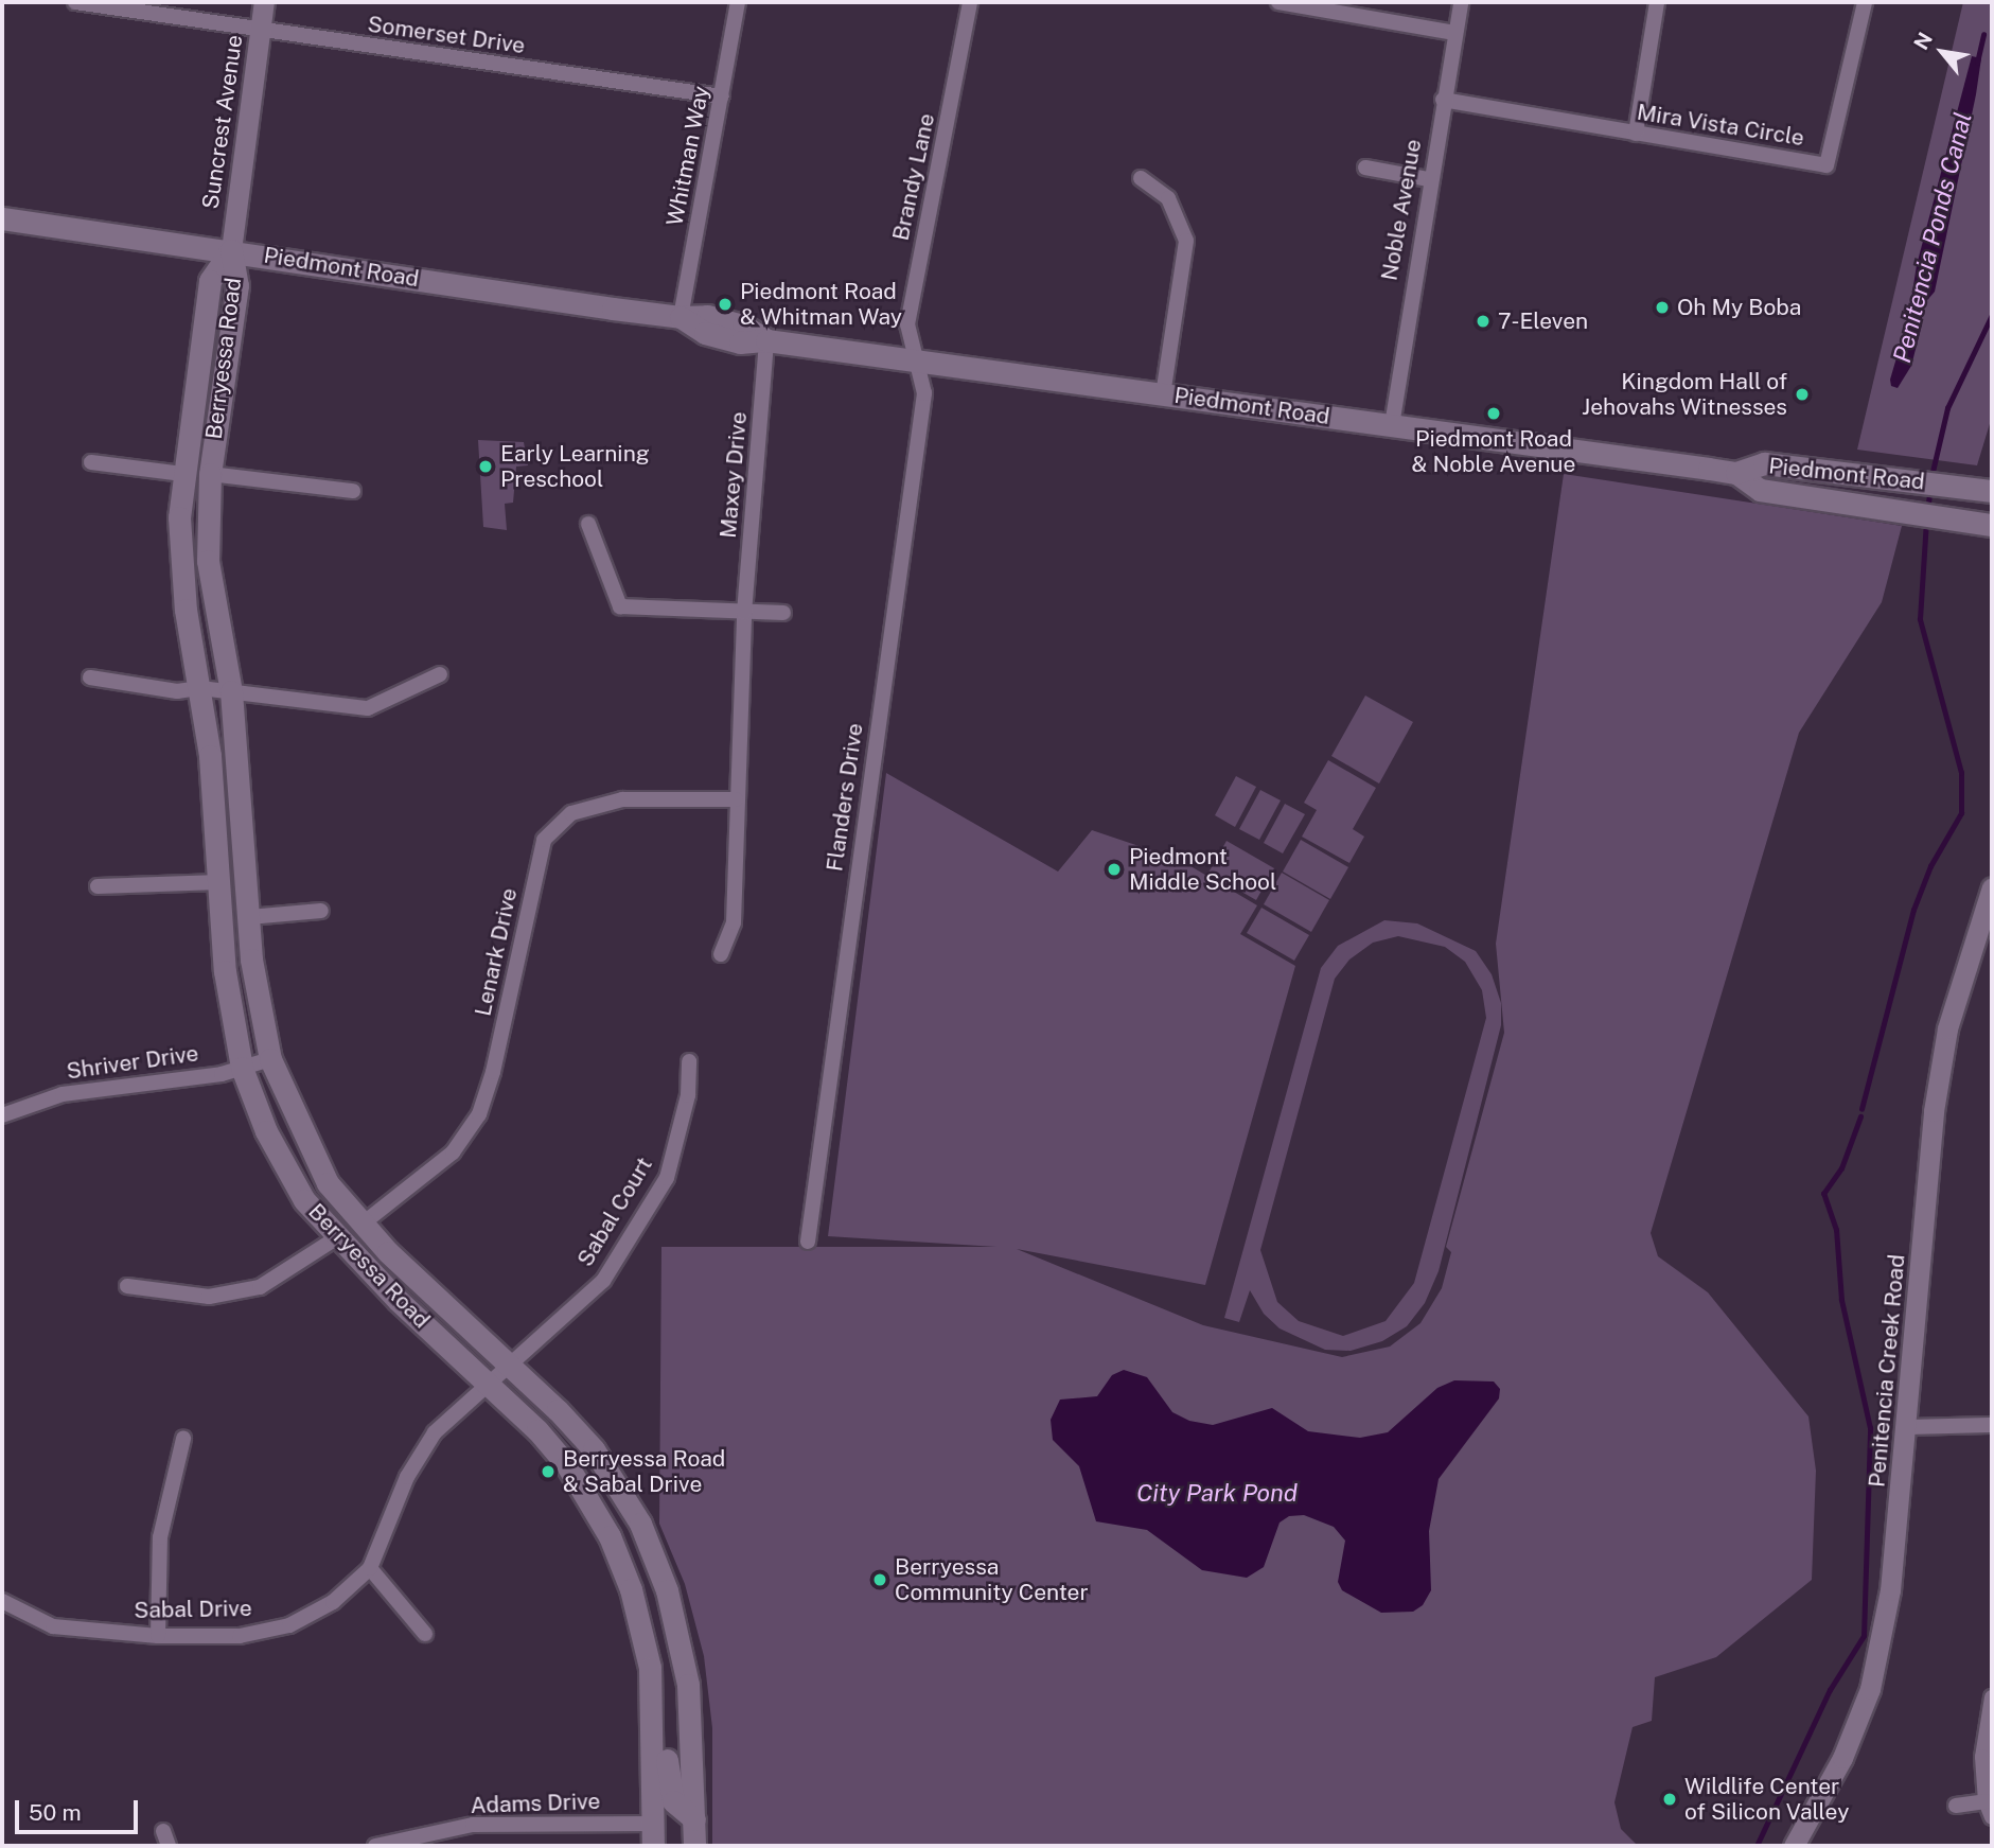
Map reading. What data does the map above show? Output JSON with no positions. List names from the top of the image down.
{
  "streets": {
    "main road": ["Piedmont Road", "Berryessa Road"],
    "street": [
      "Somerset Drive",
      "Suncrest Avenue",
      "Mira Vista Circle",
      "Whitman Way",
      "Brandy Lane",
      "Noble Avenue",
      "Maxey Drive",
      "Flanders Drive",
      "Lenark Drive",
      "Shriver Drive",
      "Sabal Court",
      "Penitencia Creek Road",
      "Sabal Drive",
      "Adams Drive"
    ]
  },
  "crossings": [
    ["Somerset Drive", "Suncrest Avenue"],
    ["Somerset Drive", "Whitman Way"],
    ["Suncrest Avenue", "Piedmont Road"],
    ["Suncrest Avenue", "Berryessa Road"],
    ["Mira Vista Circle", "Noble Avenue"],
    ["Whitman Way", "Piedmont Road"],
    ["Brandy Lane", "Piedmont Road"],
    ["Brandy Lane", "Flanders Drive"],
    ["Noble Avenue", "Piedmont Road"],
    ["Piedmont Road", "Berryessa Road"],
    ["Piedmont Road", "Maxey Drive"],
    ["Piedmont Road", "Flanders Drive"],
    ["Berryessa Road", "Lenark Drive"],
    ["Berryessa Road", "Shriver Drive"],
    ["Berryessa Road", "Sabal Court"],
    ["Berryessa Road", "Sabal Drive"],
    ["Berryessa Road", "Adams Drive"],
    ["Maxey Drive", "Lenark Drive"],
    ["Sabal Court", "Sabal Drive"]
  ],
  "water": ["Penitencia Ponds Canal", "City Park Pond"],
  "places": [
    "Piedmont Road & Whitman Way",
    "Oh My Boba",
    "7-Eleven",
    "Kingdom Hall of Jehovahs Witnesses",
    "Piedmont Road & Noble Avenue",
    "Early Learning Preschool",
    "Piedmont Middle School",
    "Berryessa Road & Sabal Drive",
    "Berryessa Community Center",
    "Wildlife Center of Silicon Valley"
  ],
  "scale_bar": "50 m",
  "north": "top left"
}
